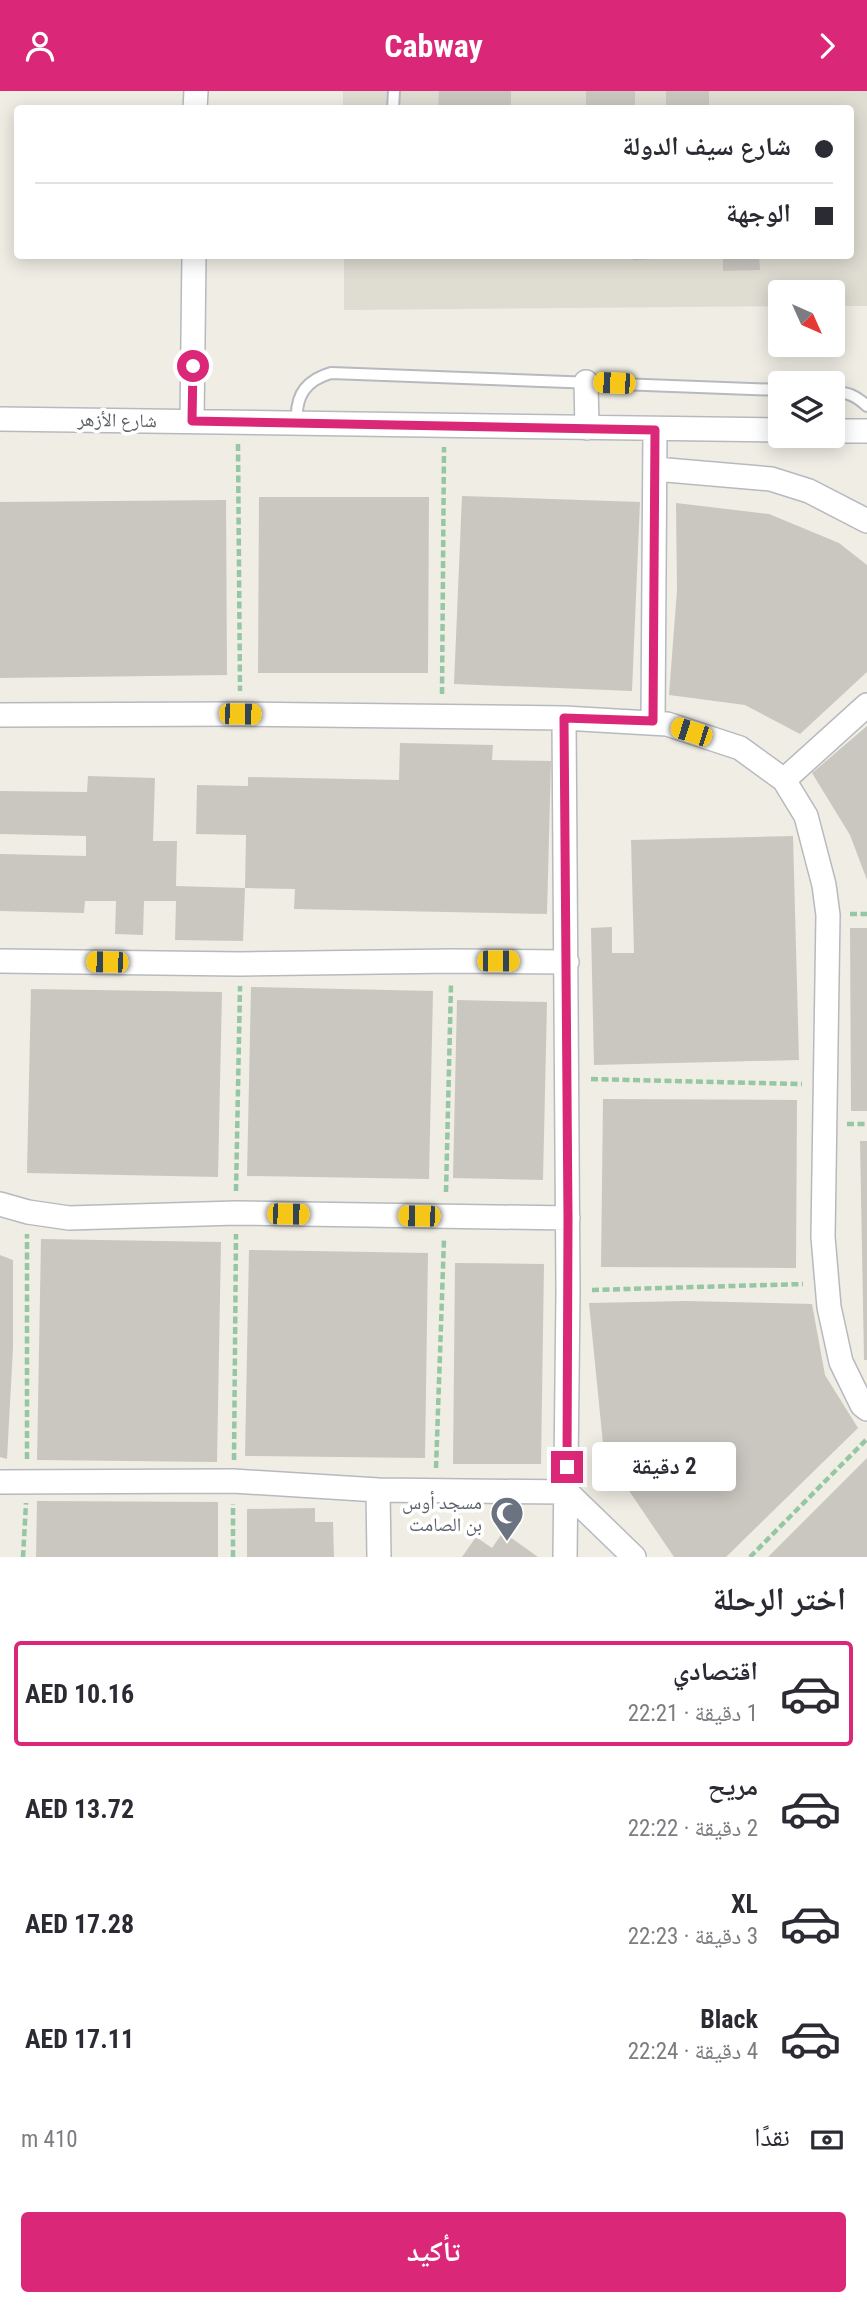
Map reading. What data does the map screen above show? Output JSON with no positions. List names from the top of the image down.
{
  "streets": {
    "street": ["شارع الأزهر"]
  },
  "places": {
    "mosque": ["مسجد أوس بن الصامت"]
  },
  "north": "bottom right",
  "page": {
    "header": "Cabway",
    "banner": ["شارع سيف الدولة", "الوجهة"],
    "bubble": "2 دقيقة",
    "heading": "اختر الرحلة",
    "list": [
      {
        "name": "اقتصادي",
        "note": "1 دقيقة · 22:21",
        "value": "AED 10.16"
      },
      {
        "name": "مريح",
        "note": "2 دقيقة · 22:22",
        "value": "AED 13.72"
      },
      {
        "name": "XL",
        "note": "3 دقيقة · 22:23",
        "value": "AED 17.28"
      },
      {
        "name": "Black",
        "note": "4 دقيقة · 22:24",
        "value": "AED 17.11"
      }
    ],
    "pay": ["نقدًا", "410 m"],
    "buttons": "تأكيد"
  }
}
